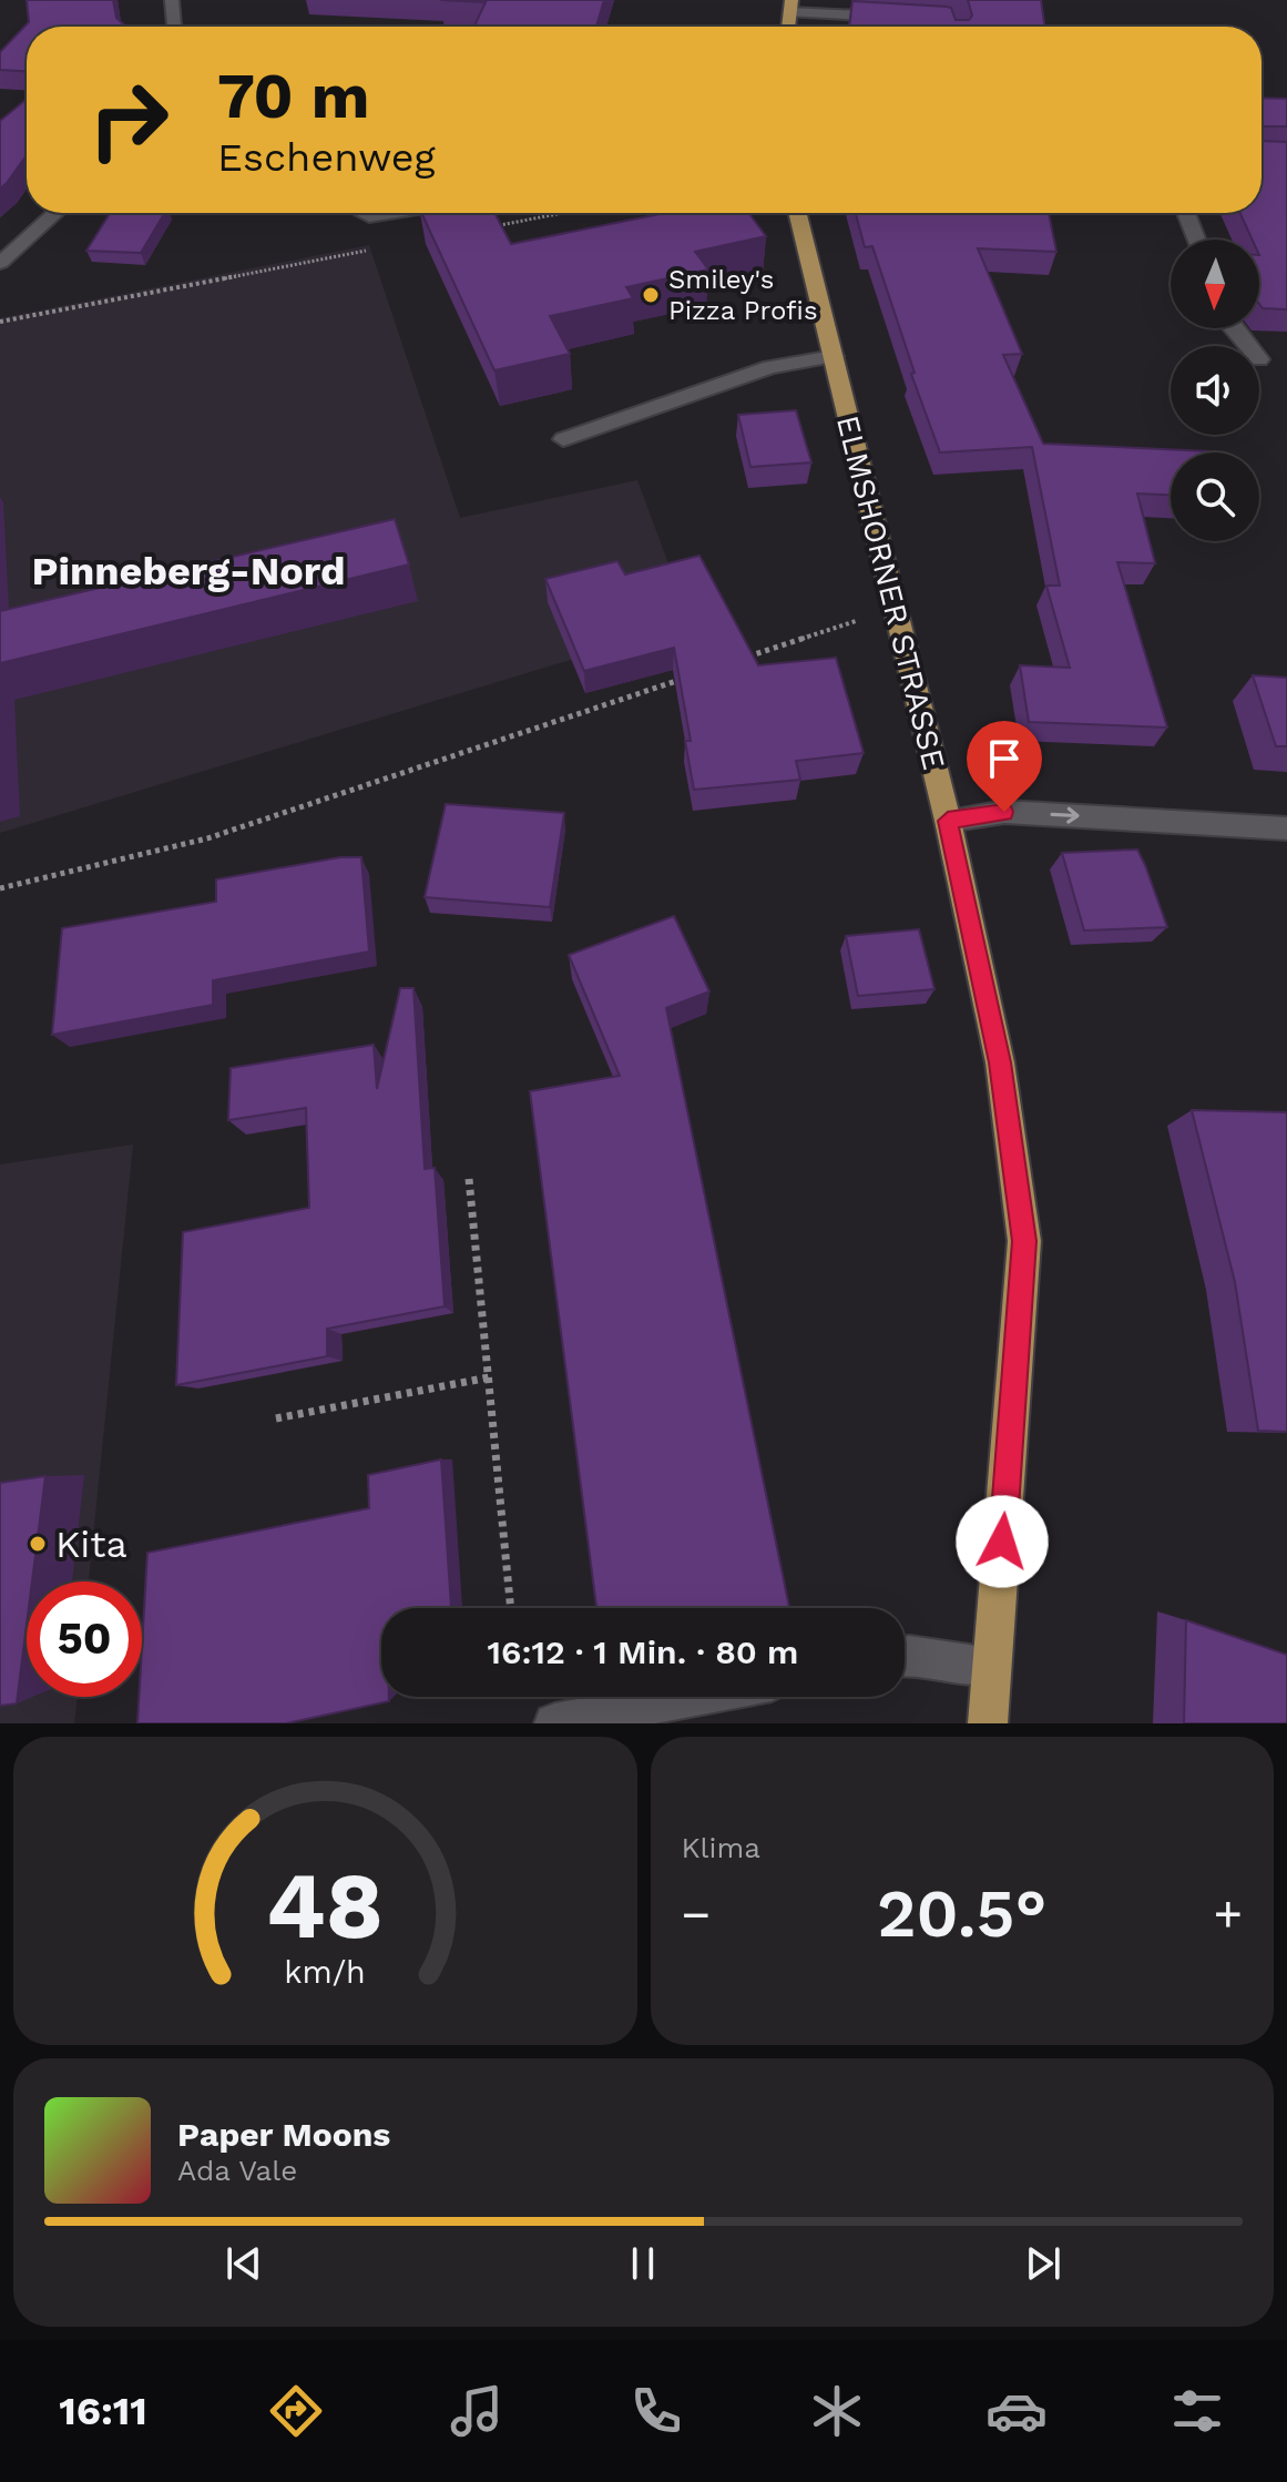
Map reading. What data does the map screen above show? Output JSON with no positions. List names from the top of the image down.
{
  "streets": {
    "main road": ["ELMSHORNER STRASSE"]
  },
  "districts": ["Pinneberg-Nord"],
  "places": ["Smiley's Pizza Profis", "Kita"],
  "north": "bottom",
  "page": {
    "turn": ["70 m", "Eschenweg"],
    "limit": "50",
    "trip": "16:12 · 1 Min. · 80 m",
    "tile": "Klima",
    "heat": ["−", "20.5°", "+"],
    "song": ["Paper Moons", "Ada Vale"],
    "tabs": "16:11",
    "gauge": ["48", "km/h"]
  }
}
